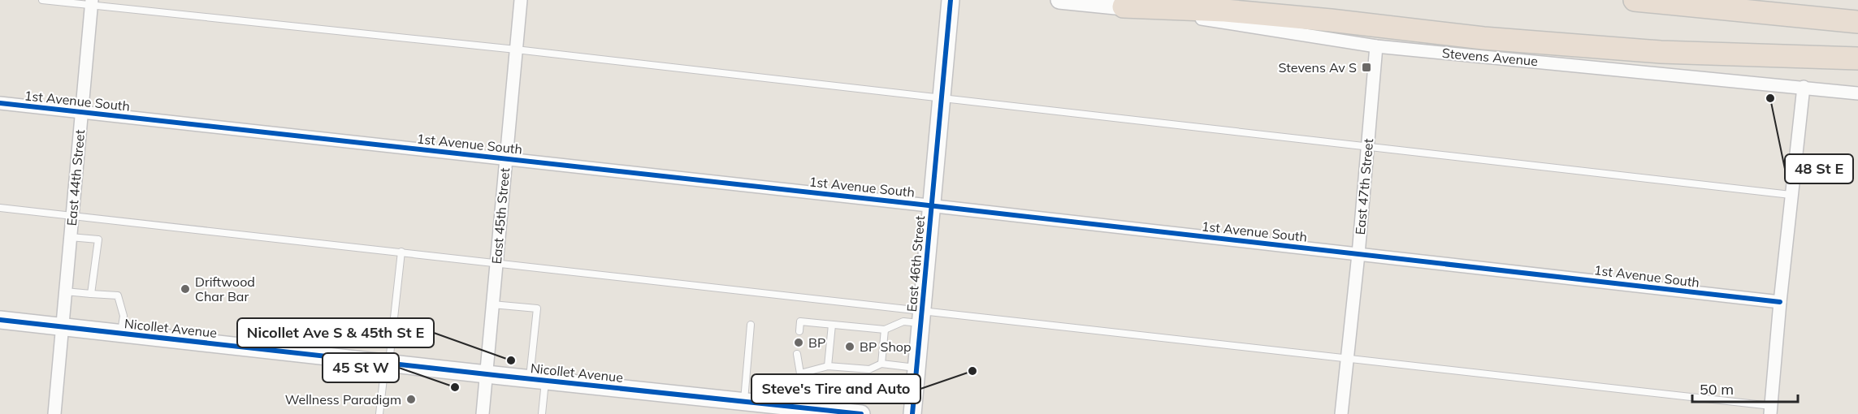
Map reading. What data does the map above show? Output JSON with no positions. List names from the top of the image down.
{
  "streets": {
    "main road": ["East 46th Street", "Nicollet Avenue"],
    "street": [
      "Stevens Avenue",
      "1st Avenue South",
      "East 44th Street",
      "East 47th Street",
      "East 45th Street"
    ]
  },
  "crossings": [
    ["Stevens Avenue", "East 47th Street"],
    ["1st Avenue South", "East 44th Street"],
    ["1st Avenue South", "East 47th Street"],
    ["1st Avenue South", "East 45th Street"],
    ["1st Avenue South", "East 46th Street"],
    ["East 44th Street", "Nicollet Avenue"],
    ["East 45th Street", "Nicollet Avenue"]
  ],
  "places": {
    "transit": ["Stevens Av S"],
    "other": [
      "48 St E",
      "Driftwood Char Bar",
      "BP",
      "BP Shop",
      "Nicollet Ave S & 45th St E",
      "Steve's Tire and Auto",
      "45 St W",
      "Wellness Paradigm"
    ]
  },
  "scale_bar": "50 m"
}
